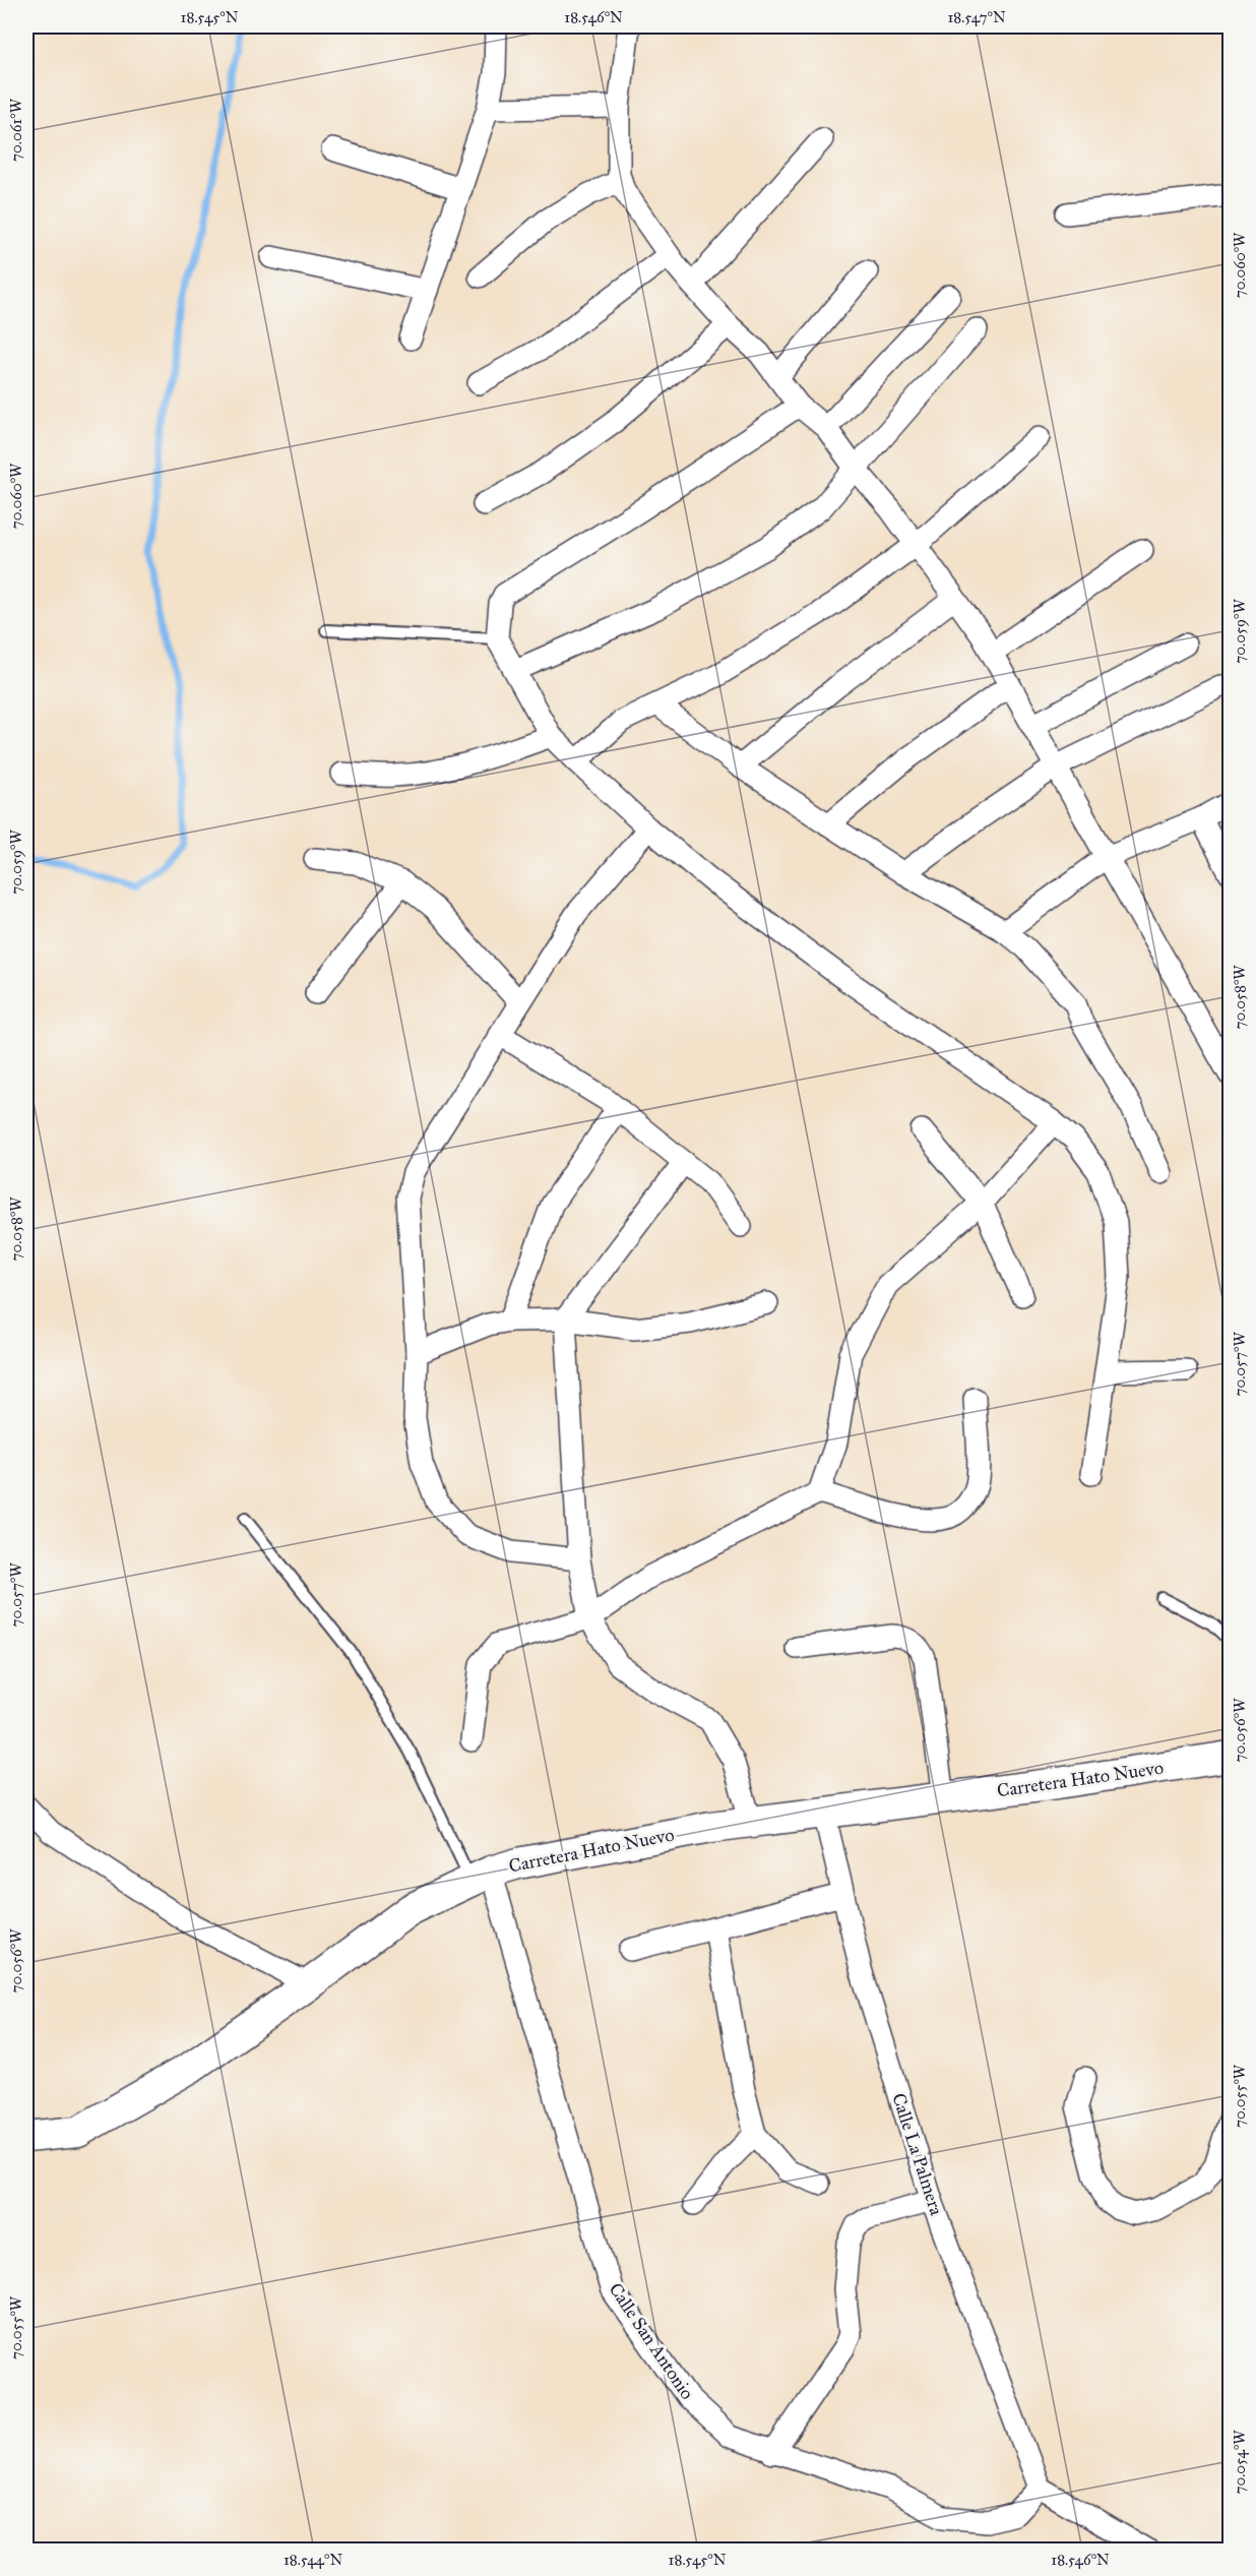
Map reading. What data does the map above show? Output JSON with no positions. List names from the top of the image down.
{
  "streets": {
    "main road": ["Carretera Hato Nuevo"],
    "street": ["Calle La Palmera", "Calle San Antonio"]
  },
  "crossings": [
    ["Carretera Hato Nuevo", "Calle La Palmera"],
    ["Carretera Hato Nuevo", "Calle San Antonio"],
    ["Calle La Palmera", "Calle San Antonio"]
  ],
  "coordinates": [
    "18.545°N",
    "18.546°N",
    "18.547°N",
    "70.061°W",
    "70.060°W",
    "70.059°W",
    "70.058°W",
    "70.057°W",
    "70.056°W",
    "70.055°W",
    "70.054°W",
    "18.544°N"
  ]
}
